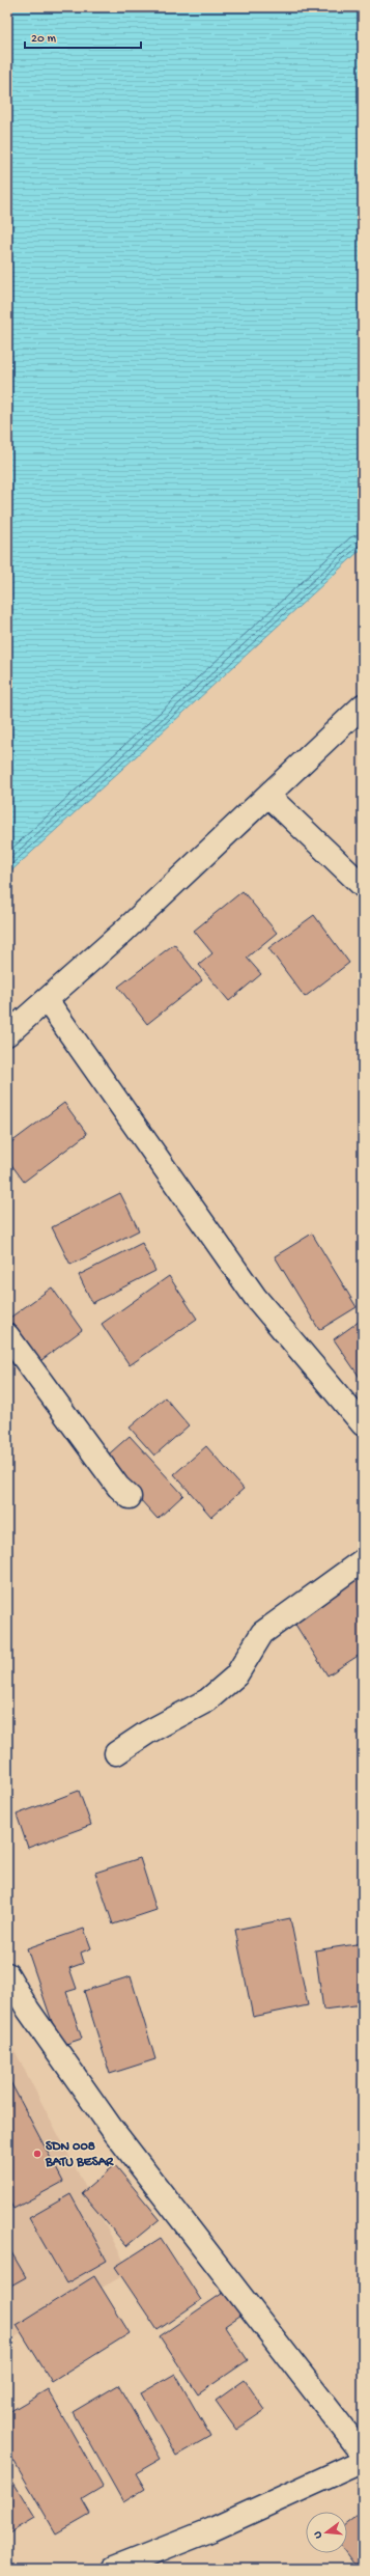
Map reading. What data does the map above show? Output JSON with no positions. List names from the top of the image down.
{
  "places": ["SDN 008 BATU BESAR"],
  "scale_bar": "20 m",
  "north": "left"
}
